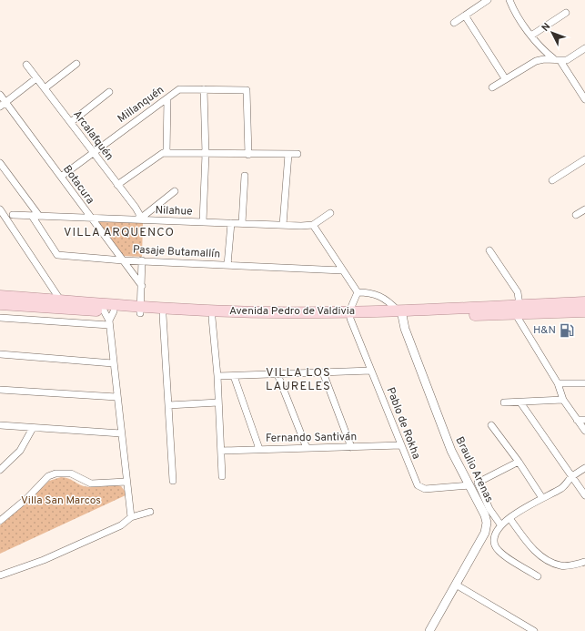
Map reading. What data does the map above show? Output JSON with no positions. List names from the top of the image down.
{
  "streets": {
    "main road": ["Avenida Pedro de Valdivia"],
    "street": [
      "Millanquén",
      "Arcalafquén",
      "Botacura",
      "Nilahue",
      "Pasaje Butamallín",
      "Pablo de Rokha",
      "Fernando Santiván",
      "Braulio Arenas"
    ]
  },
  "crossings": [
    ["Millanquén", "Arcalafquén"],
    ["Millanquén", "Botacura"],
    ["Arcalafquén", "Nilahue"],
    ["Botacura", "Nilahue"],
    ["Botacura", "Pasaje Butamallín"],
    ["Nilahue", "Pasaje Butamallín"],
    ["Avenida Pedro de Valdivia", "Pablo de Rokha"],
    ["Avenida Pedro de Valdivia", "Braulio Arenas"],
    ["Pablo de Rokha", "Fernando Santiván"],
    ["Pablo de Rokha", "Braulio Arenas"]
  ],
  "districts": ["VILLA ARQUENCO", "VILLA LOS LAURELES"],
  "parks": ["Villa San Marcos"],
  "places": {
    "fuel station": ["H&N"]
  },
  "north": "top left"
}
